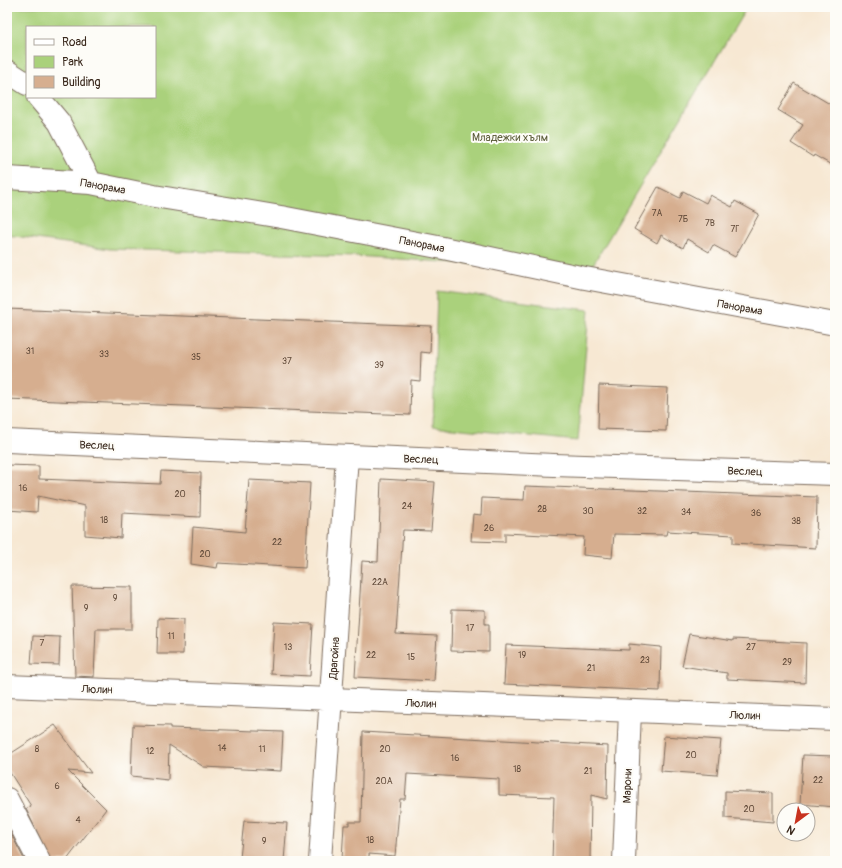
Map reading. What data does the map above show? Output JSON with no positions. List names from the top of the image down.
{
  "streets": {
    "street": [
      "Панорама",
      "Веслец",
      "Драгойна",
      "Люлин",
      "Марони"
    ]
  },
  "crossings": [
    ["Веслец", "Драгойна"],
    ["Драгойна", "Люлин"],
    ["Люлин", "Марони"]
  ],
  "parks": ["Младежки хълм"],
  "house_numbers": [
    "7А",
    "7Б",
    "7В",
    "7Г",
    "31",
    "33",
    "35",
    "37",
    "39",
    "16",
    "20",
    "24",
    "28",
    "30",
    "32",
    "34",
    "36",
    "18",
    "38",
    "26",
    "22",
    "20",
    "22А",
    "9",
    "9",
    "17",
    "11",
    "7",
    "13",
    "27",
    "22",
    "19",
    "15",
    "23",
    "29",
    "21",
    "14",
    "8",
    "11",
    "20",
    "12",
    "20",
    "16",
    "18",
    "21",
    "22",
    "20А",
    "6",
    "20",
    "4",
    "18",
    "9"
  ],
  "legend": ["Road", "Park", "Building"],
  "north": "bottom left"
}
